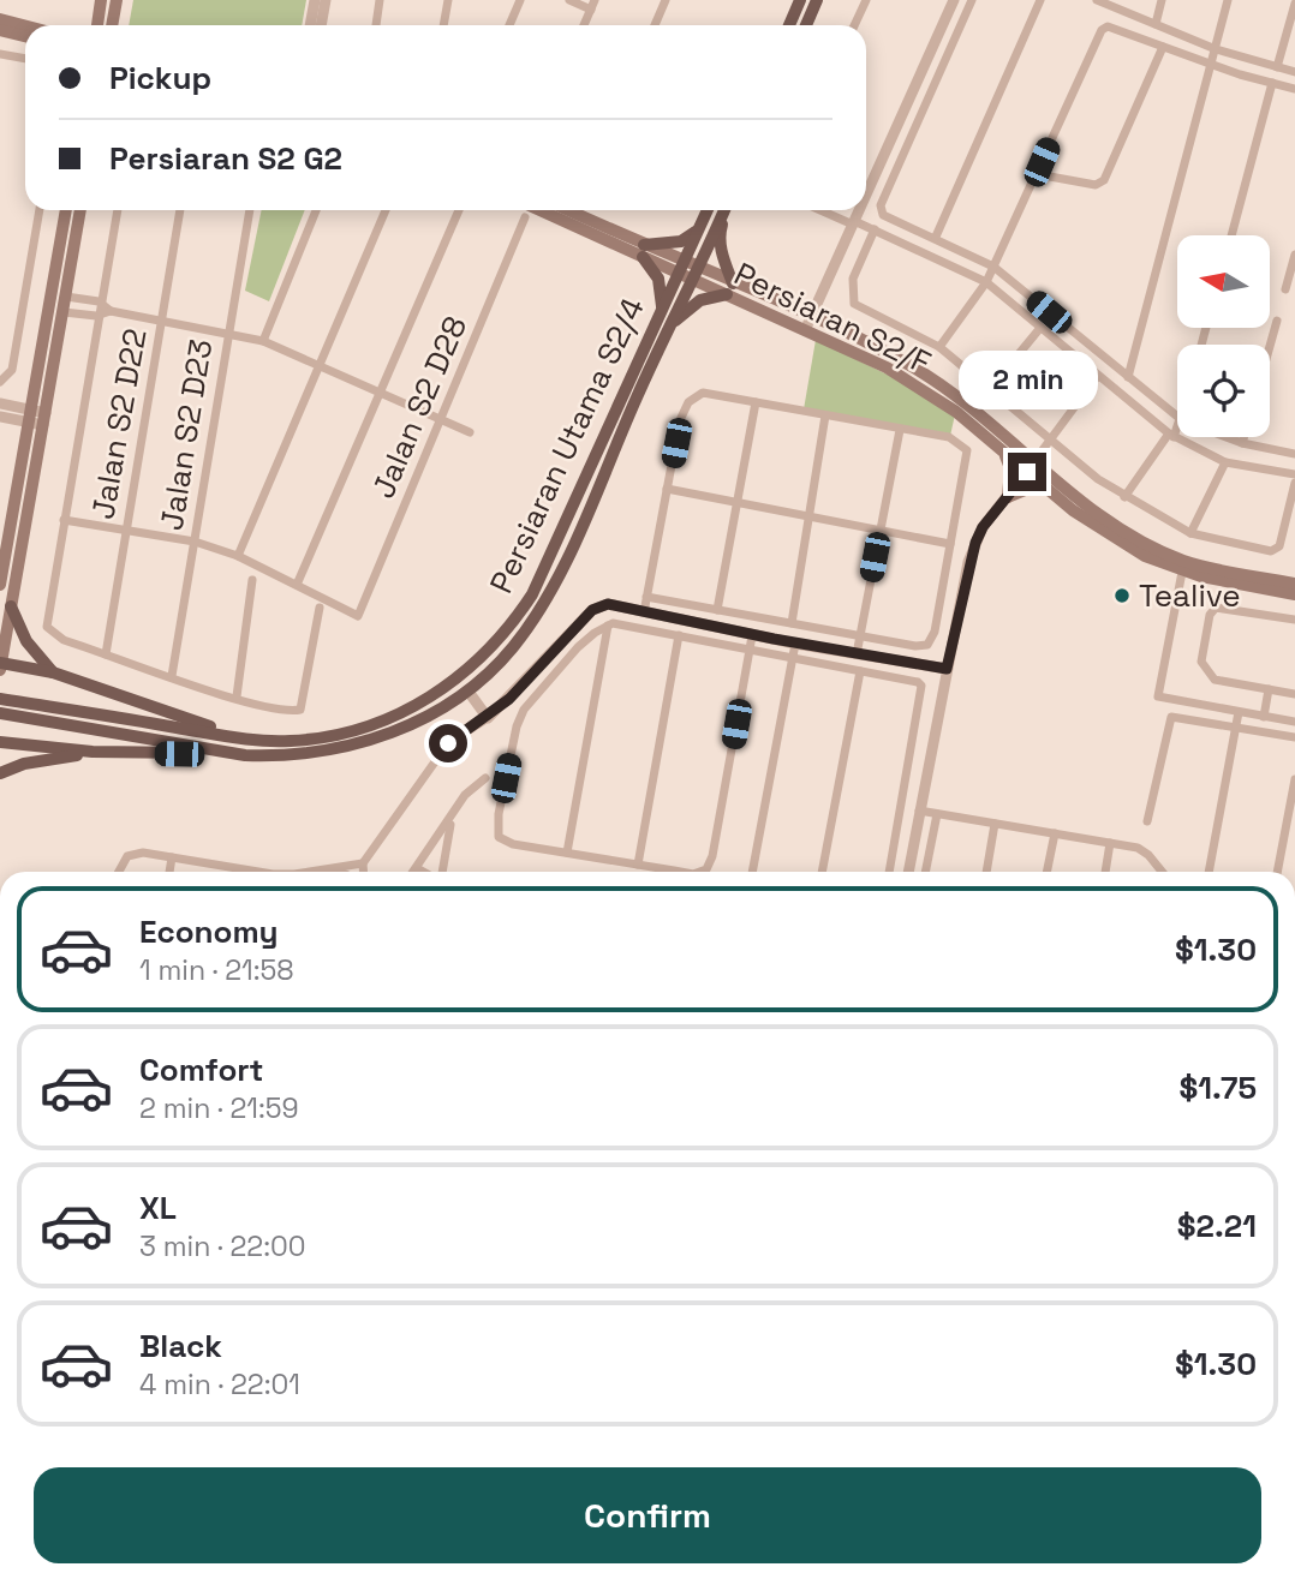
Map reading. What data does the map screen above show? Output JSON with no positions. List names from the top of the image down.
{
  "streets": {
    "main road": ["Persiaran S2/F", "Persiaran Utama S2/4"],
    "street": ["Jalan S2 D28", "Jalan S2 D22", "Jalan S2 D23"]
  },
  "crossings": [
    ["Persiaran S2/F", "Persiaran Utama S2/4"]
  ],
  "places": ["Tealive"],
  "north": "left",
  "page": {
    "banner": ["Pickup", "Persiaran S2 G2"],
    "bubble": "2 min",
    "list": [
      {
        "name": "Economy",
        "note": "1 min · 21:58",
        "value": "$1.30"
      },
      {
        "name": "Comfort",
        "note": "2 min · 21:59",
        "value": "$1.75"
      },
      {
        "name": "XL",
        "note": "3 min · 22:00",
        "value": "$2.21"
      },
      {
        "name": "Black",
        "note": "4 min · 22:01",
        "value": "$1.30"
      }
    ],
    "buttons": "Confirm"
  }
}
